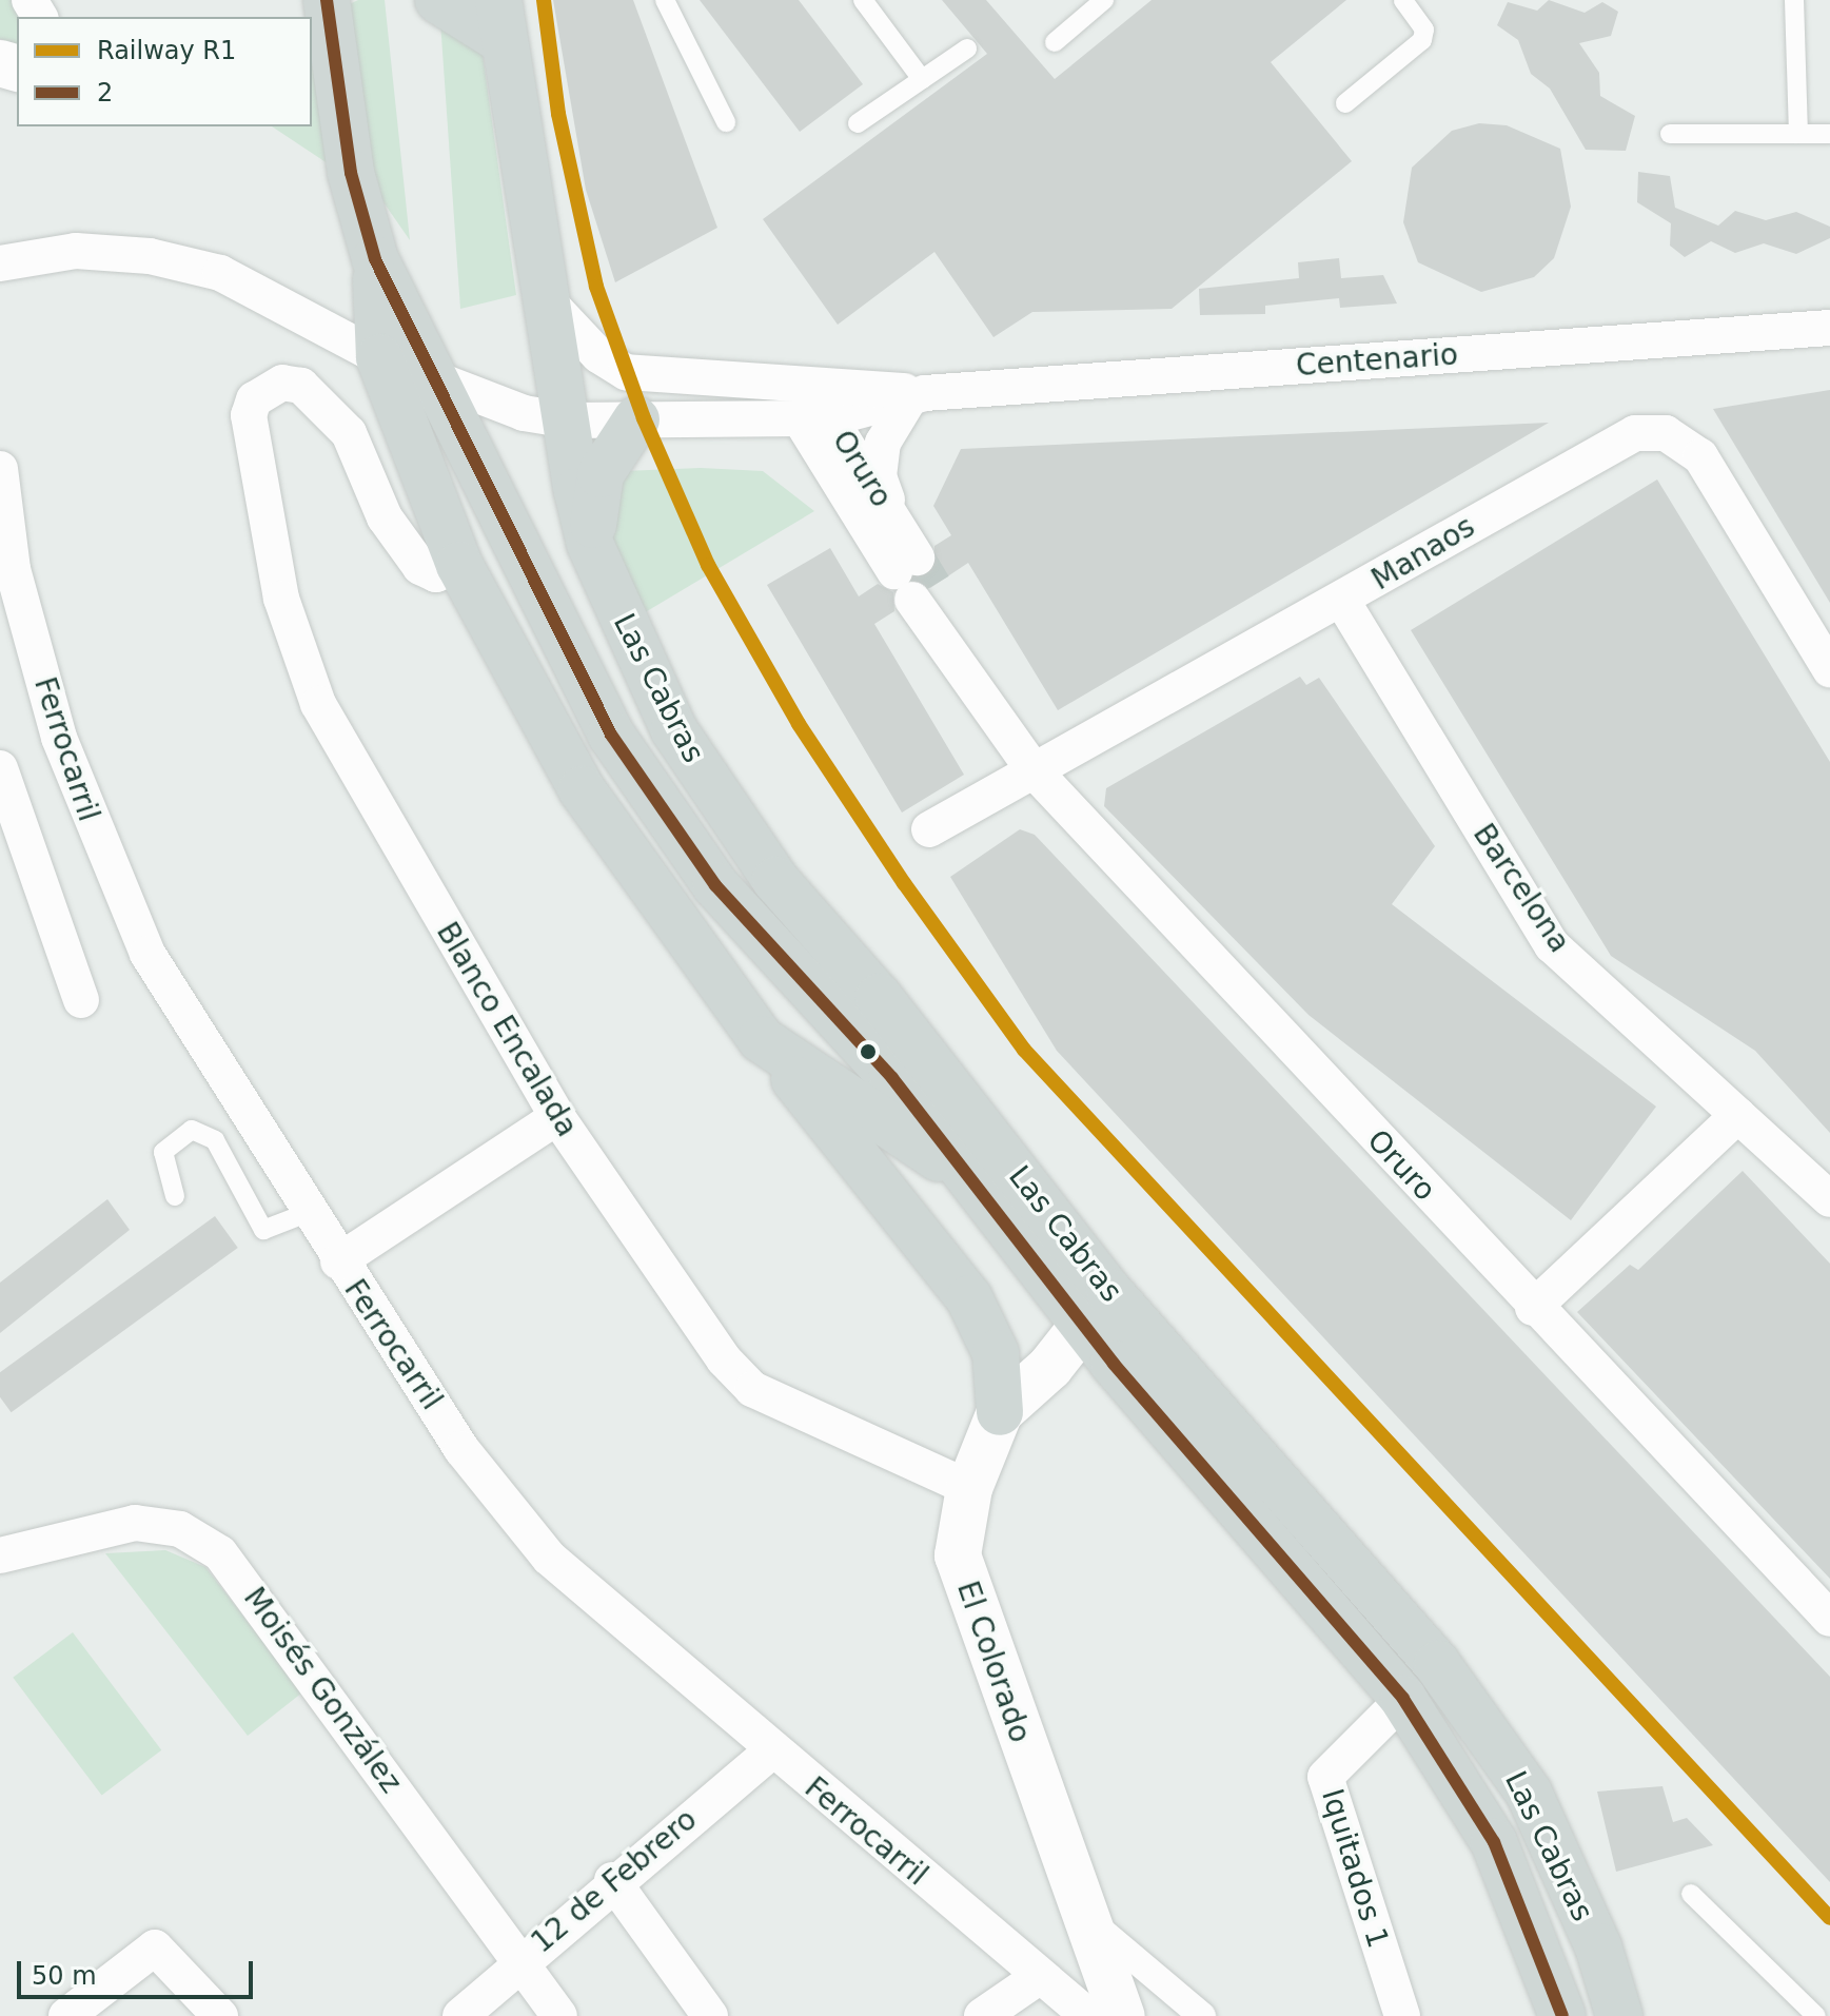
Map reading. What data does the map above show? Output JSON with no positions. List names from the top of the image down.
{
  "streets": {
    "main road": ["Las Cabras"],
    "street": [
      "Centenario",
      "Oruro",
      "Manaos",
      "Ferrocarril",
      "Barcelona",
      "Blanco Encalada",
      "El Colorado",
      "Moisés González",
      "Iquitados 1",
      "12 de Febrero"
    ]
  },
  "crossings": [
    ["Centenario", "Oruro"],
    ["Centenario", "Las Cabras"],
    ["Oruro", "Manaos"],
    ["Manaos", "Barcelona"],
    ["Las Cabras", "El Colorado"],
    ["Las Cabras", "Iquitados 1"],
    ["Ferrocarril", "12 de Febrero"],
    ["Blanco Encalada", "El Colorado"],
    ["Moisés González", "12 de Febrero"]
  ],
  "lines": ["rail line R1", "transit line 2"],
  "legend": ["Railway R1", "2"],
  "scale_bar": "50 m"
}
